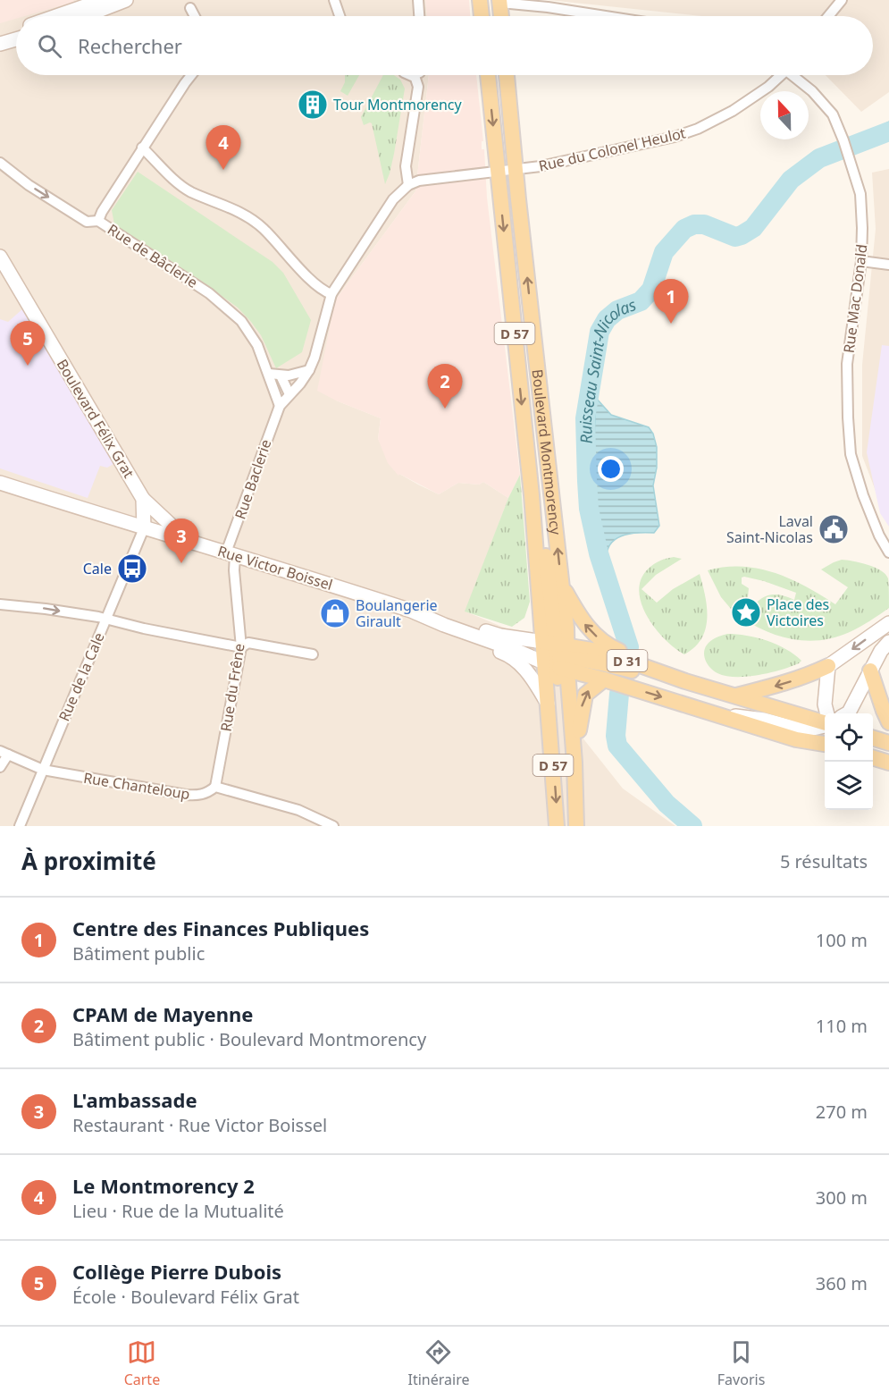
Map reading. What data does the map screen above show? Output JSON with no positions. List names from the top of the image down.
{
  "streets": {
    "main road": [
      "D 57",
      "Boulevard Félix Grat",
      "Boulevard Montmorency",
      "Rue Victor Boissel",
      "D 31"
    ],
    "street": [
      "Rue du Colonel Heulot",
      "Rue de Bâclerie",
      "Rue Mac Donald",
      "Rue Baclerie",
      "Rue de la Cale",
      "Rue du Frêne",
      "Rue Chanteloup"
    ]
  },
  "crossings": [
    ["Rue du Colonel Heulot", "Boulevard Montmorency"],
    ["D 57", "Boulevard Montmorency"],
    ["D 57", "Rue Victor Boissel"],
    ["Boulevard Félix Grat", "Rue Victor Boissel"],
    ["Boulevard Félix Grat", "Rue de la Cale"],
    ["Boulevard Montmorency", "Rue Victor Boissel"],
    ["Rue Baclerie", "Rue Victor Boissel"],
    ["Rue Baclerie", "Rue du Frêne"],
    ["Rue Victor Boissel", "Rue de la Cale"],
    ["Rue Victor Boissel", "Rue du Frêne"],
    ["Rue de la Cale", "Rue Chanteloup"],
    ["Rue du Frêne", "Rue Chanteloup"]
  ],
  "water": ["Ruisseau Saint-Nicolas"],
  "places": {
    "building": ["Tour Montmorency"],
    "public building": ["Laval Saint-Nicolas"],
    "bus stop": ["Cale"],
    "place": ["Place des Victoires"],
    "shop": ["Boulangerie Girault"]
  },
  "north": "top",
  "page": {
    "search": "Rechercher",
    "pins": [
      "4",
      "1",
      "5",
      "2",
      "3"
    ],
    "heading": ["À proximité", "5 résultats"],
    "list": [
      {
        "mark": "1",
        "name": "Centre des Finances Publiques",
        "note": "Bâtiment public",
        "value": "100 m"
      },
      {
        "mark": "2",
        "name": "CPAM de Mayenne",
        "note": "Bâtiment public · Boulevard Montmorency",
        "value": "110 m"
      },
      {
        "mark": "3",
        "name": "L'ambassade",
        "note": "Restaurant · Rue Victor Boissel",
        "value": "270 m"
      },
      {
        "mark": "4",
        "name": "Le Montmorency 2",
        "note": "Lieu · Rue de la Mutualité",
        "value": "300 m"
      },
      {
        "mark": "5",
        "name": "Collège Pierre Dubois",
        "note": "École · Boulevard Félix Grat",
        "value": "360 m"
      }
    ],
    "nav": ["Carte", "Itinéraire", "Favoris"]
  }
}
